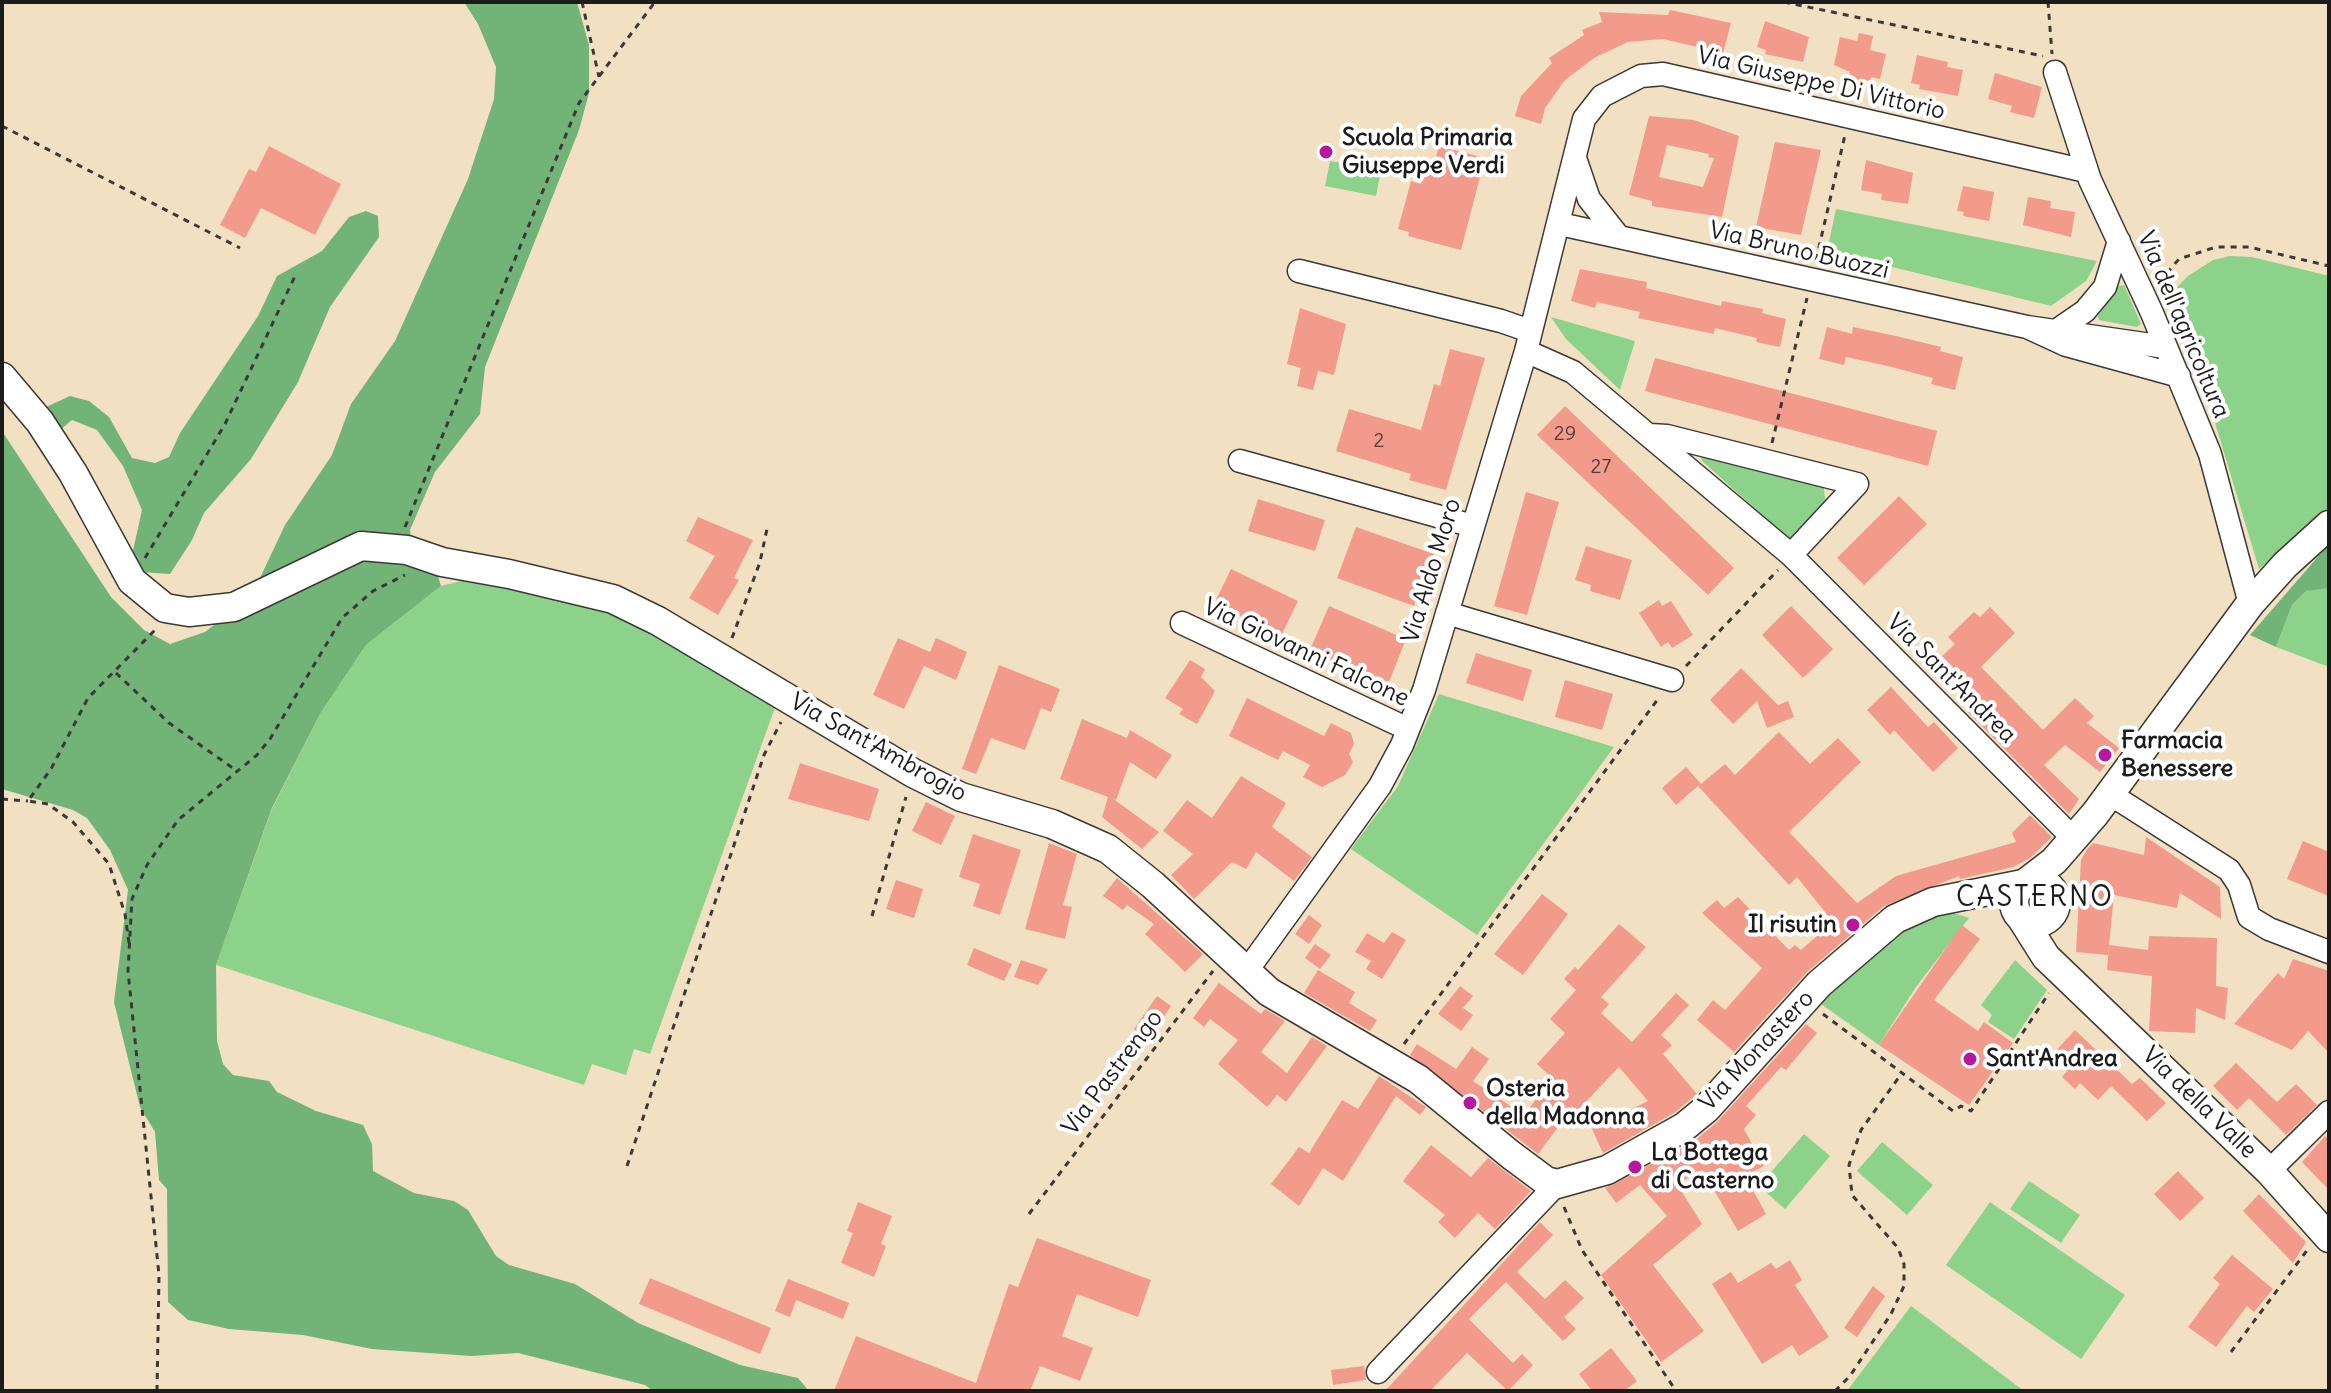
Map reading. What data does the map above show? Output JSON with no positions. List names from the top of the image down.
{
  "streets": {
    "street": [
      "Via Giuseppe Di Vittorio",
      "Via Bruno Buozzi",
      "Via dell'agricoltura",
      "Via Aldo Moro",
      "Via Giovanni Falcone",
      "Via Sant'Andrea",
      "Via Sant'Ambrogio",
      "Via Monastero",
      "Via della Valle"
    ],
    "path": ["Via Pastrengo"]
  },
  "crossings": [
    ["Via Giuseppe Di Vittorio", "Via dell'agricoltura"],
    ["Via Giuseppe Di Vittorio", "Via Aldo Moro"],
    ["Via Bruno Buozzi", "Via dell'agricoltura"],
    ["Via Bruno Buozzi", "Via Aldo Moro"],
    ["Via Aldo Moro", "Via Giovanni Falcone"],
    ["Via Aldo Moro", "Via Sant'Andrea"],
    ["Via Aldo Moro", "Via Sant'Ambrogio"],
    ["Via Aldo Moro", "Via Pastrengo"],
    ["Via Sant'Ambrogio", "Via Monastero"],
    ["Via Sant'Ambrogio", "Via Pastrengo"],
    ["Via Monastero", "Via della Valle"]
  ],
  "districts": ["CASTERNO"],
  "places": [
    "Scuola Primaria Giuseppe Verdi",
    "Farmacia Benessere",
    "Il risutin",
    "Sant'Andrea",
    "Osteria della Madonna",
    "La Bottega di Casterno"
  ],
  "house_numbers": ["29", "2", "27"]
}
